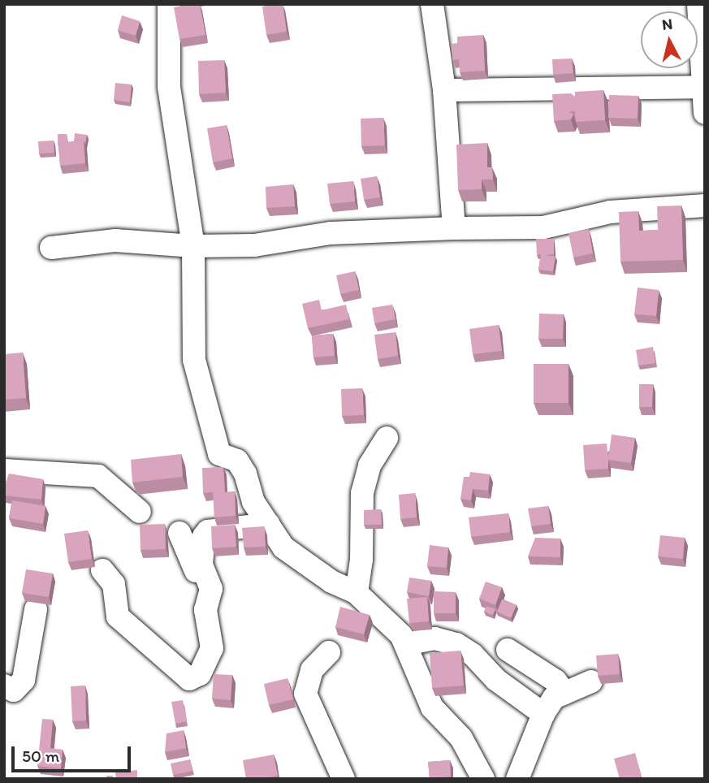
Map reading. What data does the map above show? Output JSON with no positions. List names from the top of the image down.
{
  "scale_bar": "50 m",
  "north": "top"
}
